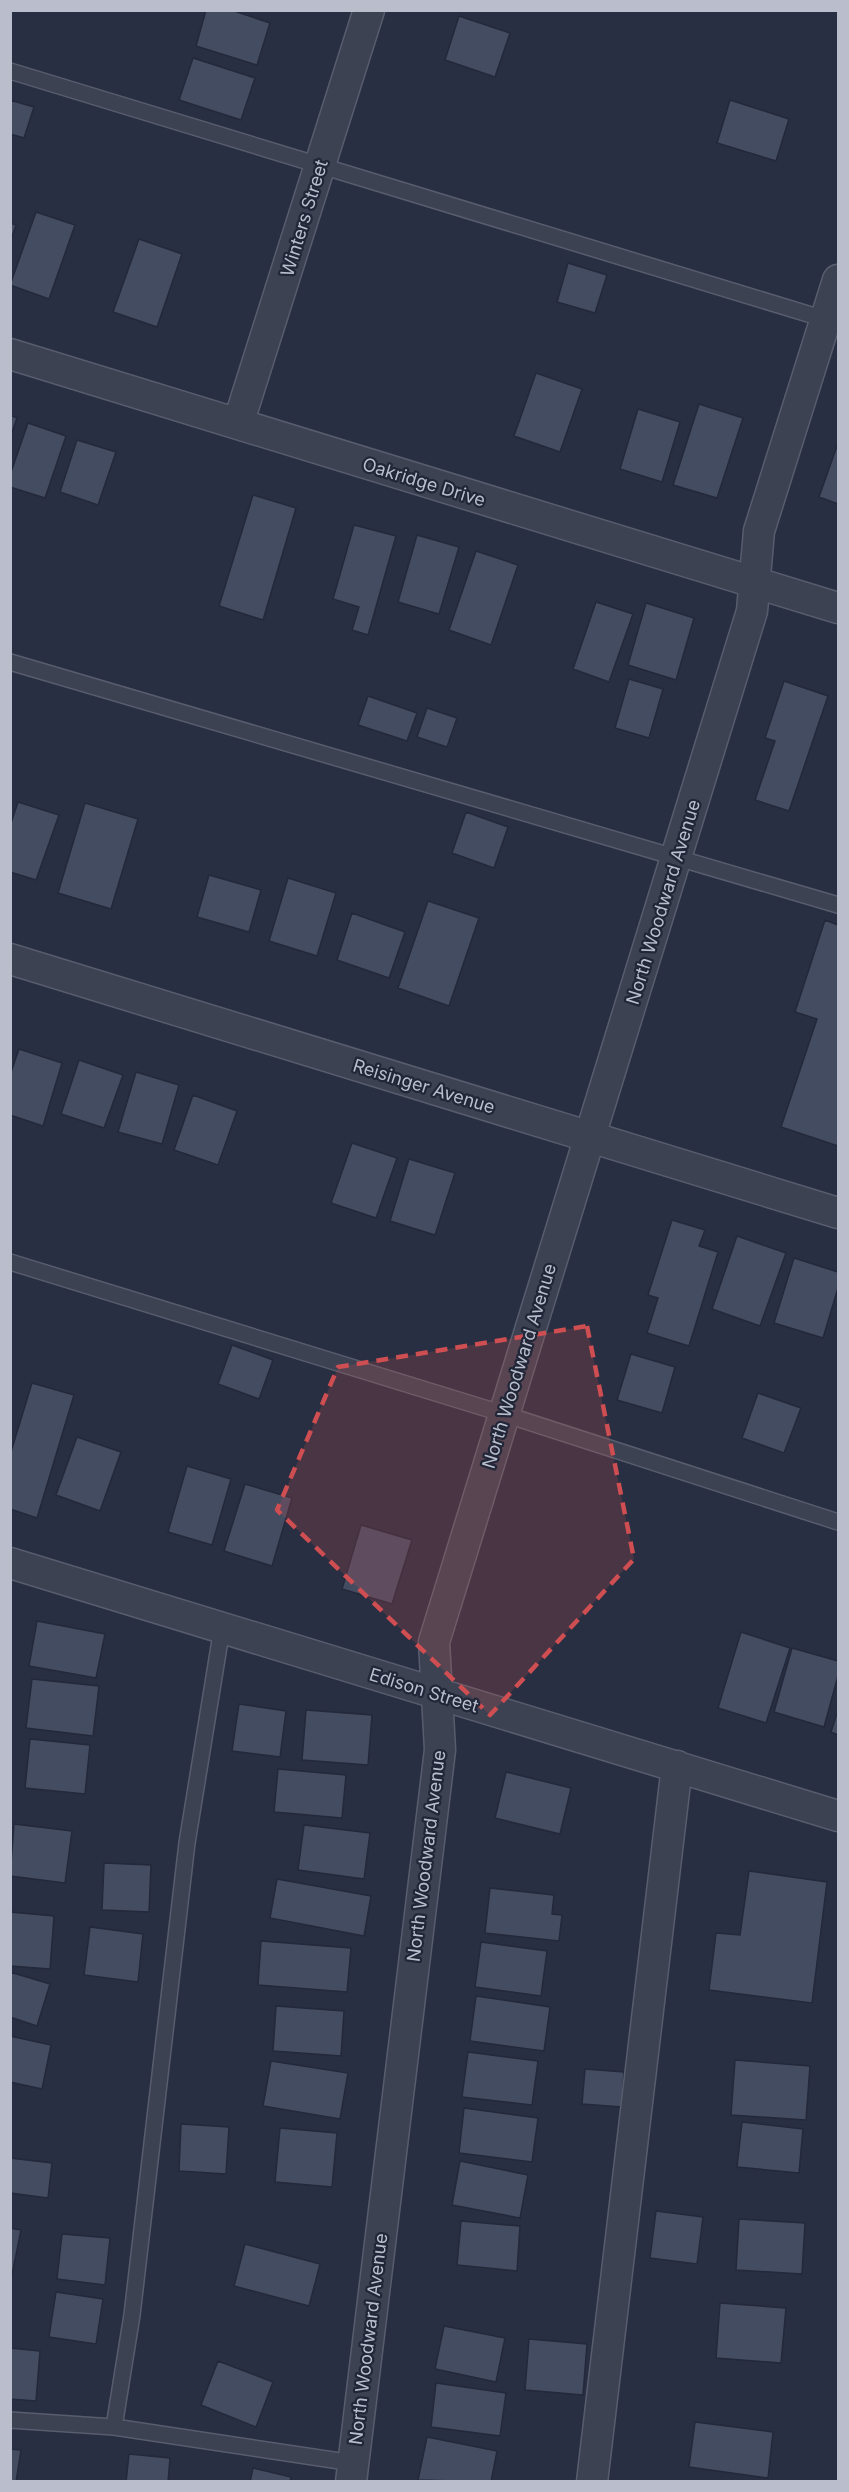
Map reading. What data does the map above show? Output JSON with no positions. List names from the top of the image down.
{
  "streets": {
    "street": [
      "Winters Street",
      "Oakridge Drive",
      "North Woodward Avenue",
      "Reisinger Avenue",
      "Edison Street"
    ]
  },
  "crossings": [
    ["Winters Street", "Oakridge Drive"],
    ["Oakridge Drive", "North Woodward Avenue"],
    ["North Woodward Avenue", "Reisinger Avenue"],
    ["North Woodward Avenue", "Edison Street"]
  ]
}
